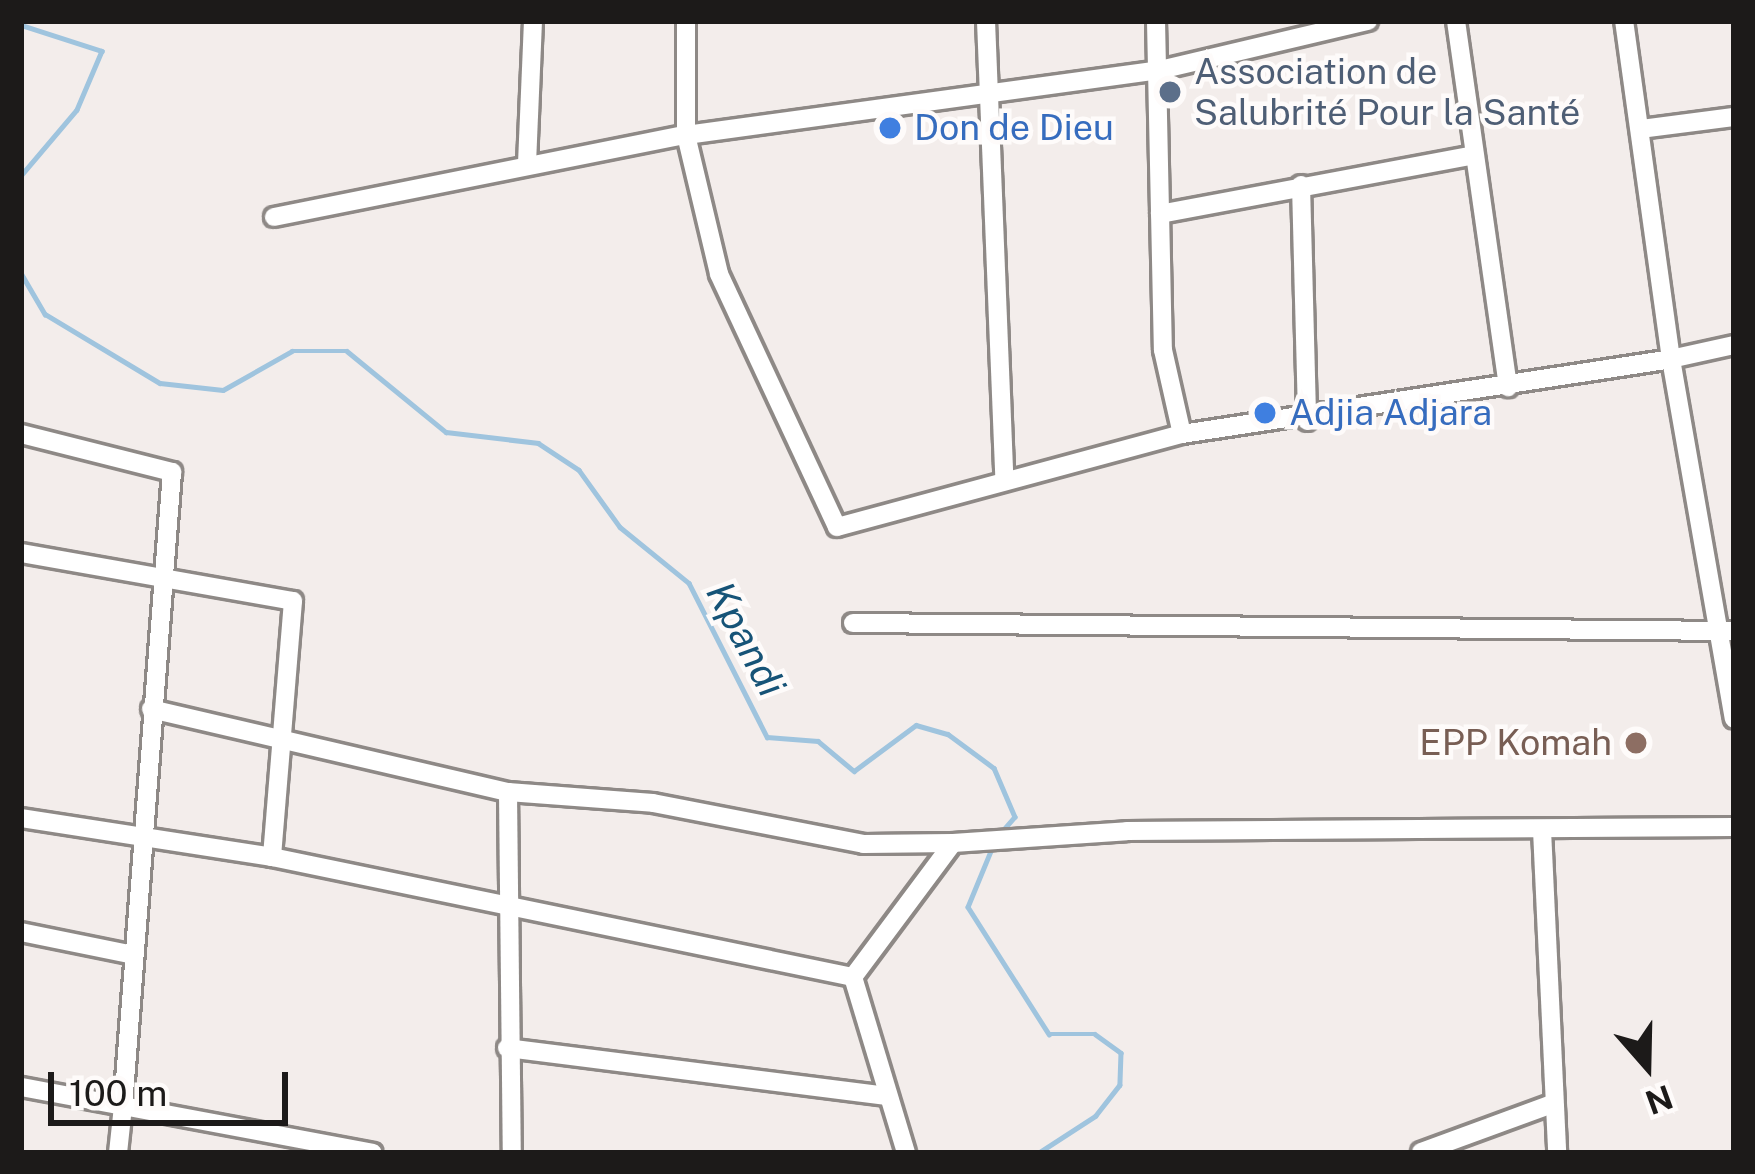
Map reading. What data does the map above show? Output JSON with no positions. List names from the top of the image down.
{
  "water": ["Kpandi"],
  "places": [
    "Association de Salubrité Pour la Santé",
    "Don de Dieu",
    "Adjia Adjara",
    "EPP Komah"
  ],
  "scale_bar": "100 m",
  "north": "bottom"
}
